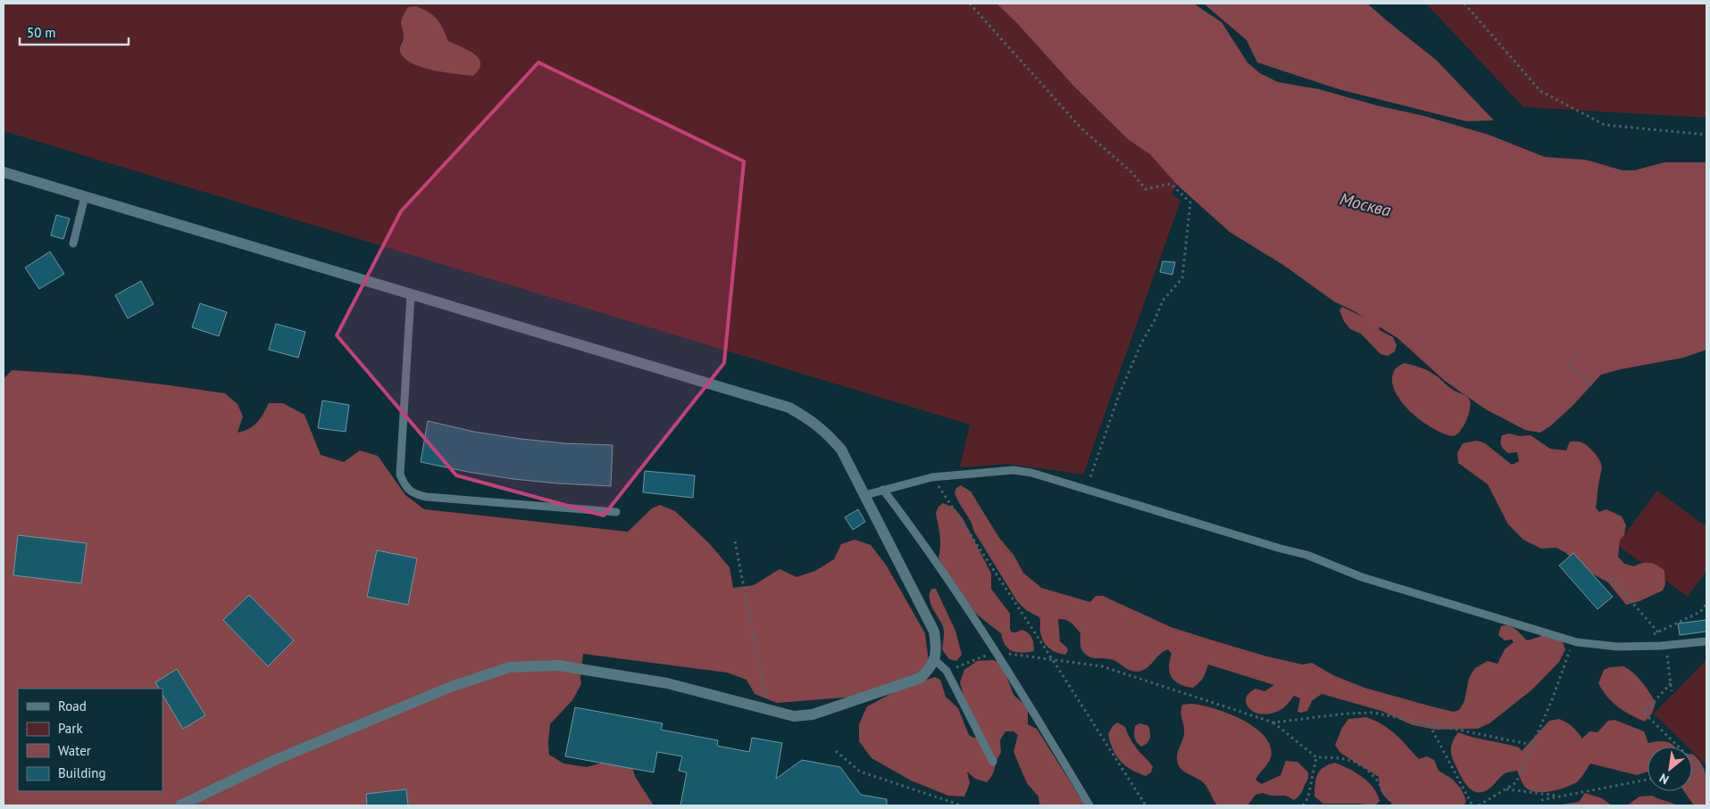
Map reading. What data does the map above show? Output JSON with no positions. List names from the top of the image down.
{
  "water": ["Москва"],
  "legend": [
    "Road",
    "Park",
    "Water",
    "Building"
  ],
  "scale_bar": "50 m",
  "north": "bottom left"
}
